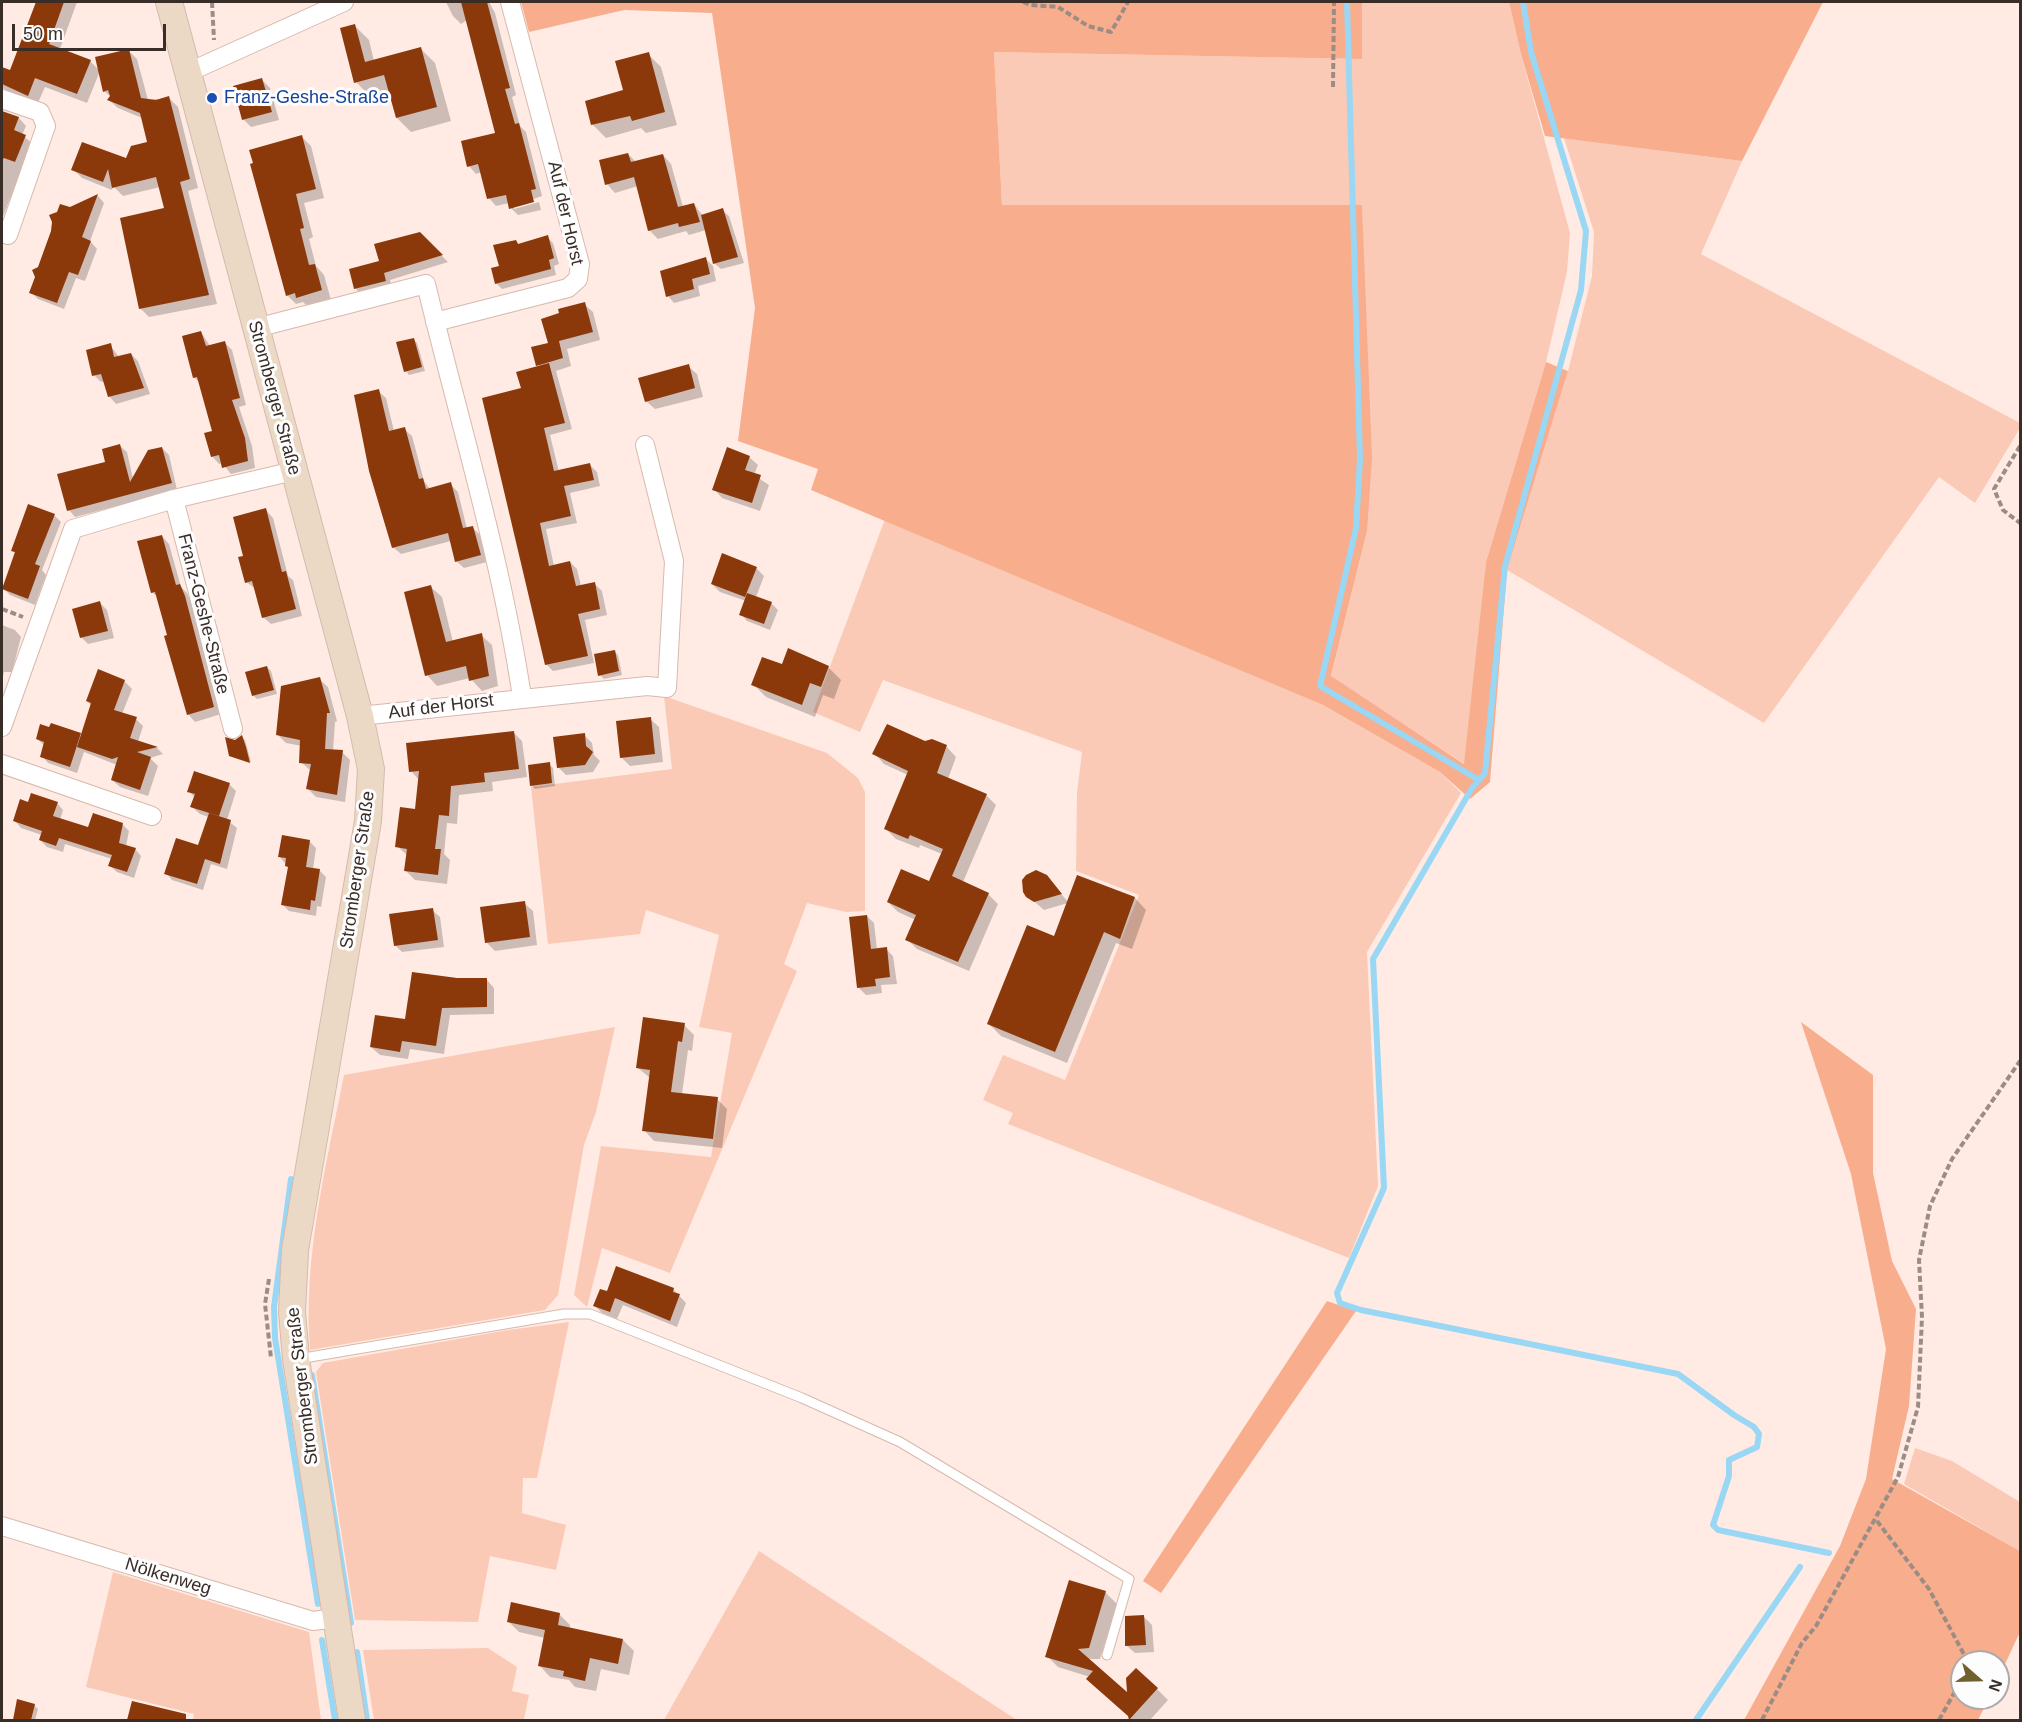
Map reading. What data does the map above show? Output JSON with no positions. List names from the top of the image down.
{
  "streets": {
    "main road": ["Stromberger Straße"],
    "street": ["Auf der Horst", "Franz-Geshe-Straße", "Nölkenweg"]
  },
  "crossings": [
    ["Auf der Horst", "Stromberger Straße"],
    ["Stromberger Straße", "Nölkenweg"]
  ],
  "places": ["Franz-Geshe-Straße"],
  "scale_bar": "50 m",
  "north": "right"
}
